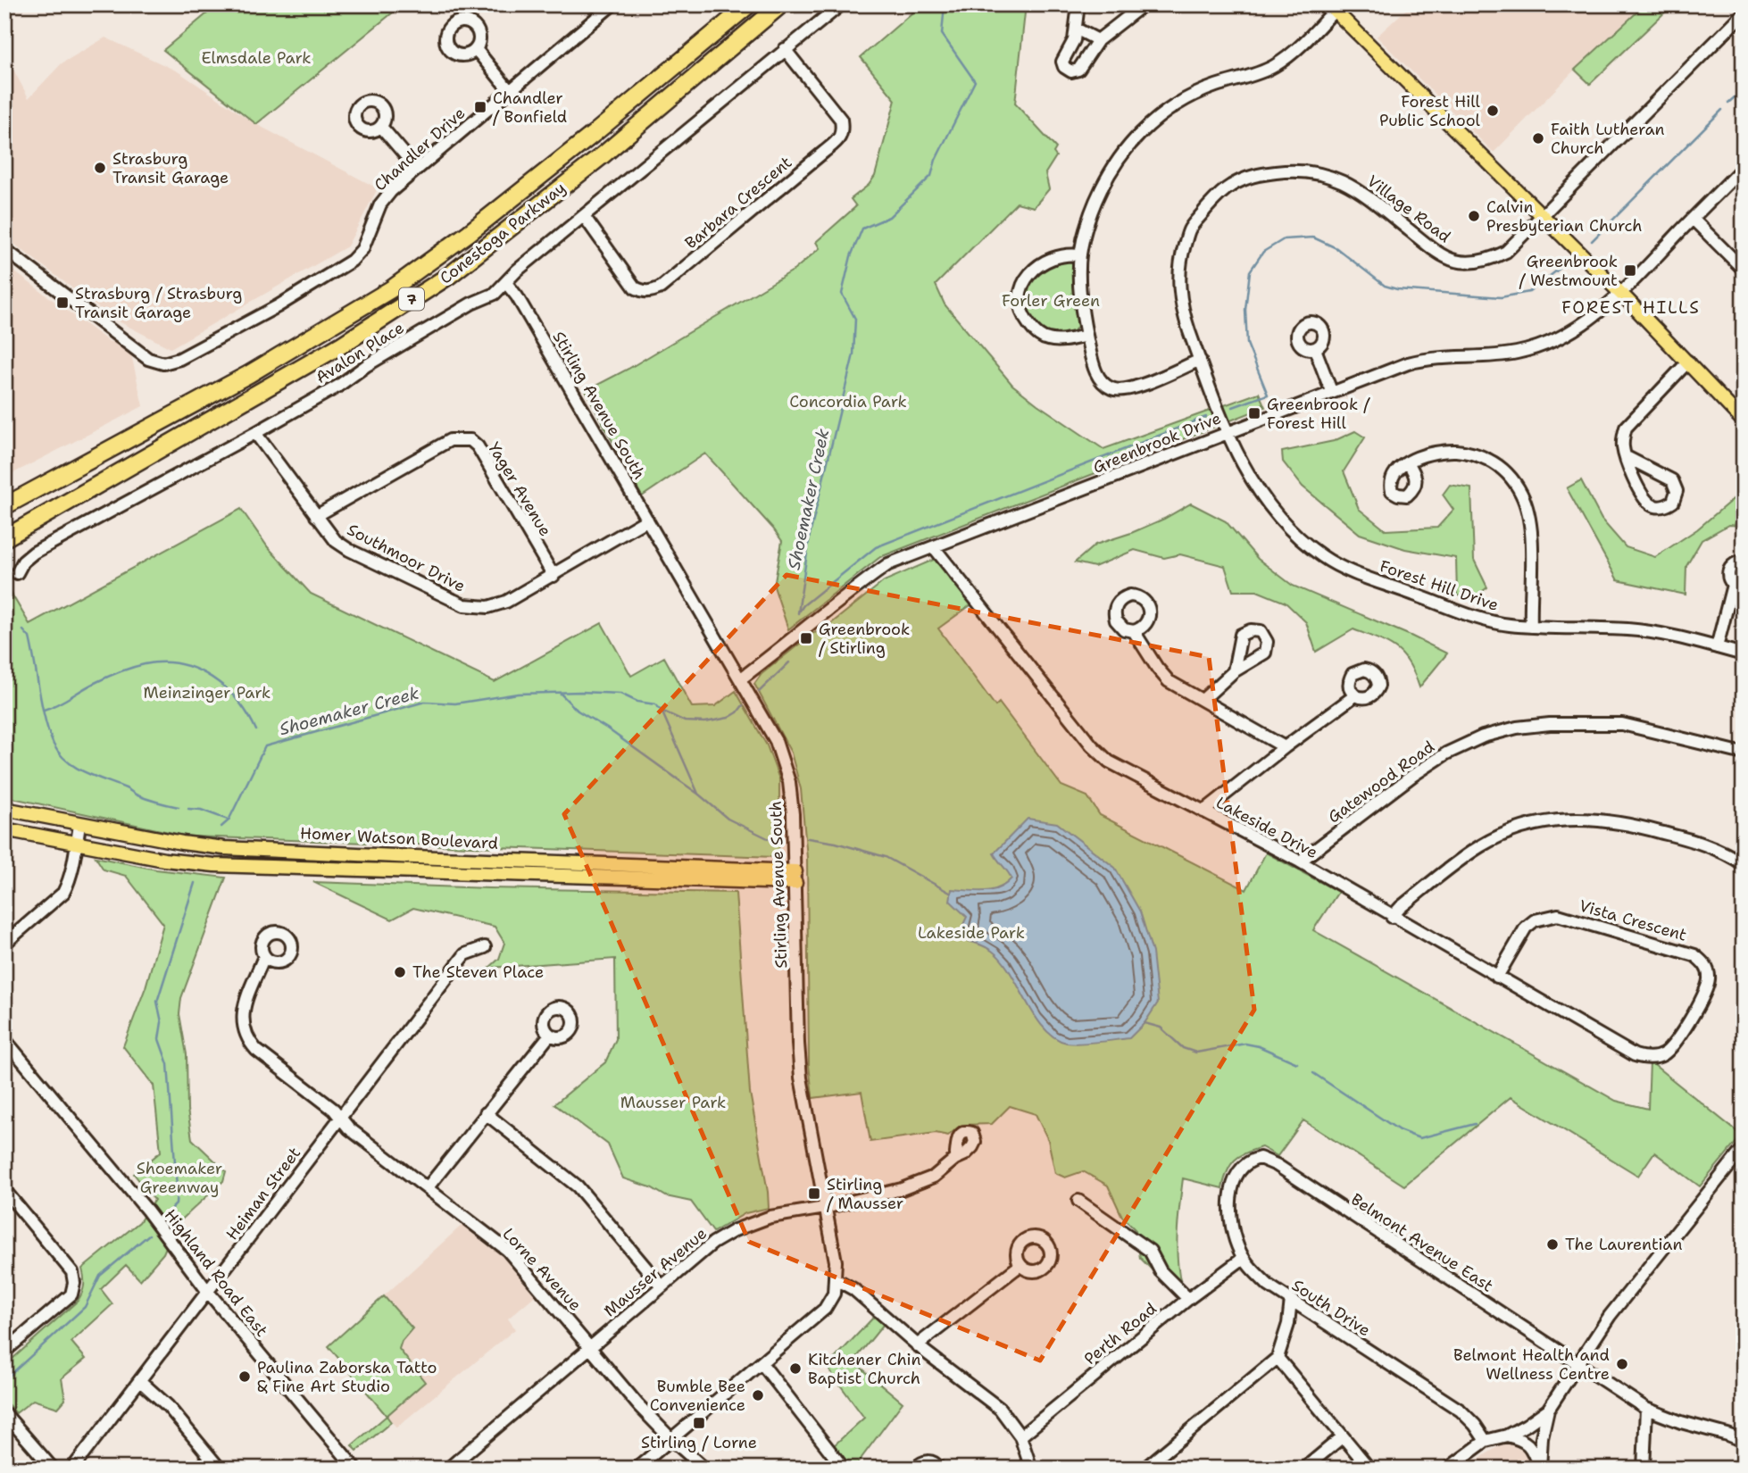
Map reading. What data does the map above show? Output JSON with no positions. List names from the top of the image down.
{
  "streets": {
    "highway": ["Conestoga Parkway", "7"],
    "main road": ["Homer Watson Boulevard"],
    "street": [
      "Chandler Drive",
      "Barbara Crescent",
      "Village Road",
      "Avalon Place",
      "Stirling Avenue South",
      "Greenbrook Drive",
      "Yager Avenue",
      "Southmoor Drive",
      "Forest Hill Drive",
      "Gatewood Road",
      "Lakeside Drive",
      "Vista Crescent",
      "Heiman Street",
      "Belmont Avenue East",
      "Lorne Avenue",
      "Mausser Avenue",
      "Highland Road East",
      "South Drive",
      "Perth Road"
    ]
  },
  "crossings": [
    ["Barbara Crescent", "Avalon Place"],
    ["Village Road", "Greenbrook Drive"],
    ["Village Road", "Forest Hill Drive"],
    ["Avalon Place", "Stirling Avenue South"],
    ["Avalon Place", "Southmoor Drive"],
    ["Stirling Avenue South", "Greenbrook Drive"],
    ["Stirling Avenue South", "Southmoor Drive"],
    ["Stirling Avenue South", "Homer Watson Boulevard"],
    ["Stirling Avenue South", "Lorne Avenue"],
    ["Stirling Avenue South", "Mausser Avenue"],
    ["Greenbrook Drive", "Forest Hill Drive"],
    ["Greenbrook Drive", "Lakeside Drive"],
    ["Yager Avenue", "Southmoor Drive"],
    ["Gatewood Road", "Lakeside Drive"],
    ["Lakeside Drive", "Vista Crescent"],
    ["Heiman Street", "Lorne Avenue"],
    ["Heiman Street", "Highland Road East"],
    ["Belmont Avenue East", "South Drive"],
    ["Lorne Avenue", "Mausser Avenue"],
    ["South Drive", "Perth Road"]
  ],
  "districts": ["FOREST HILLS"],
  "water": ["Shoemaker Creek"],
  "parks": [
    "Elmsdale Park",
    "Forler Green",
    "Concordia Park",
    "Meinzinger Park",
    "Lakeside Park",
    "Mausser Park",
    "Shoemaker Greenway"
  ],
  "places": {
    "transit": [
      "Chandler / Bonfield",
      "Greenbrook / Westmount",
      "Strasburg / Strasburg Transit Garage",
      "Greenbrook / Forest Hill",
      "Greenbrook / Stirling",
      "Stirling / Mausser",
      "Stirling / Lorne"
    ],
    "other": [
      "Forest Hill Public School",
      "Faith Lutheran Church",
      "Strasburg Transit Garage",
      "Calvin Presbyterian Church",
      "The Steven Place",
      "The Laurentian",
      "Belmont Health and Wellness Centre",
      "Kitchener Chin Baptist Church",
      "Paulina Zaborska Tatto & Fine Art Studio",
      "Bumble Bee Convenience"
    ]
  }
}
